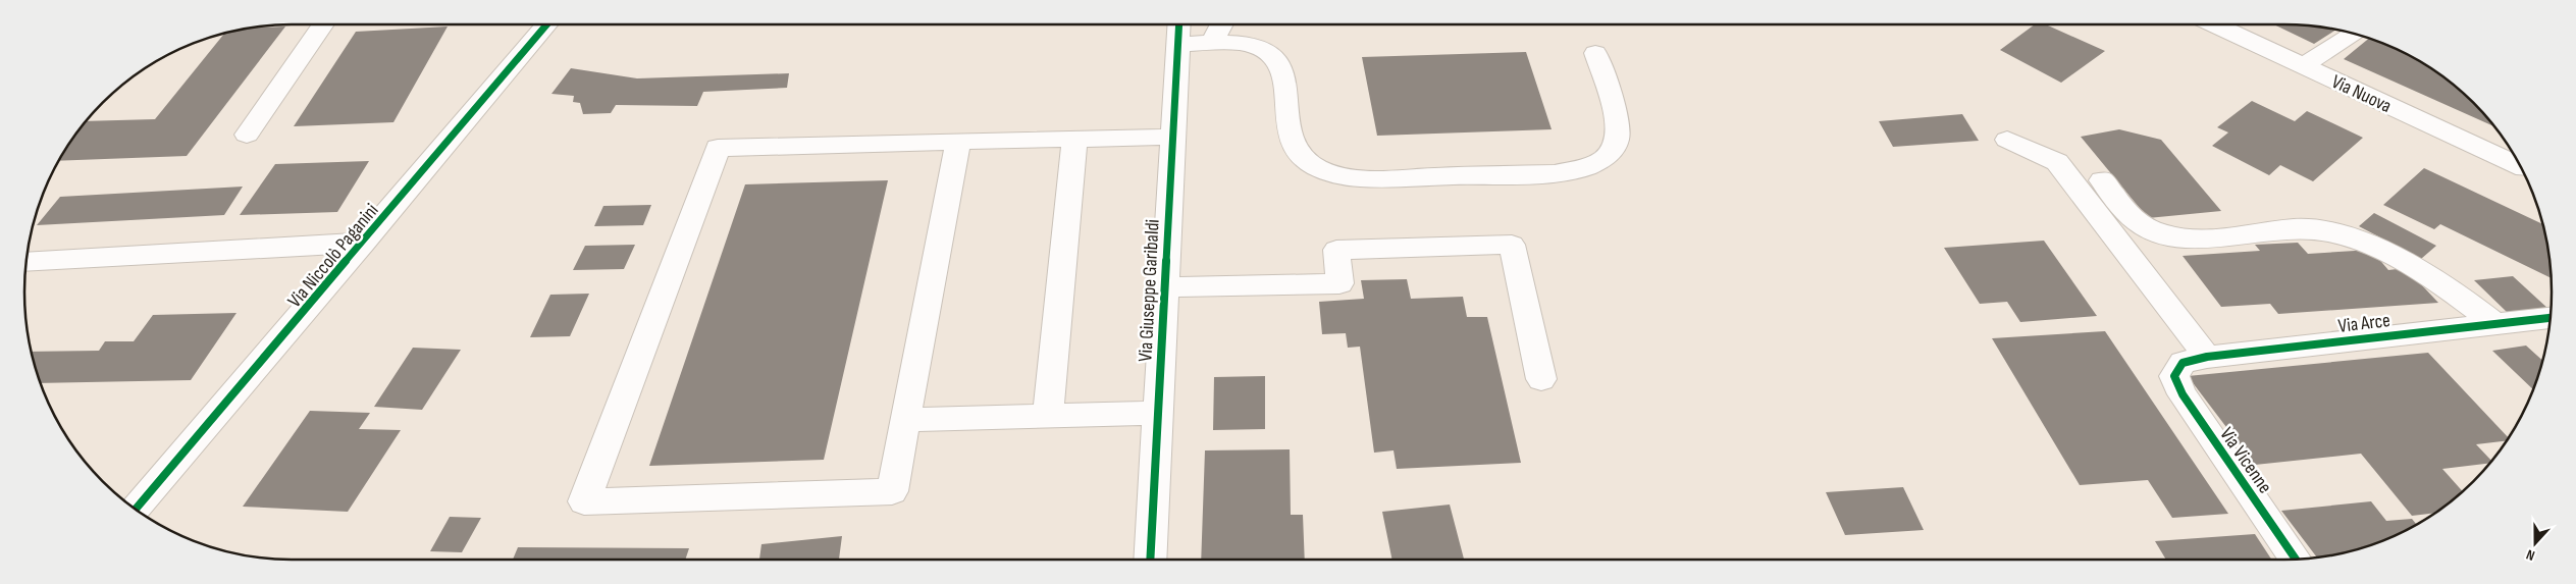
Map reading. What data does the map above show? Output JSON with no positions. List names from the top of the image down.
{
  "streets": {
    "street": [
      "Via Nuova",
      "Via Niccolò Paganini",
      "Via Giuseppe Garibaldi",
      "Via Arce",
      "Via Vicenne"
    ]
  },
  "crossings": [
    ["Via Arce", "Via Vicenne"]
  ],
  "north": "bottom"
}
